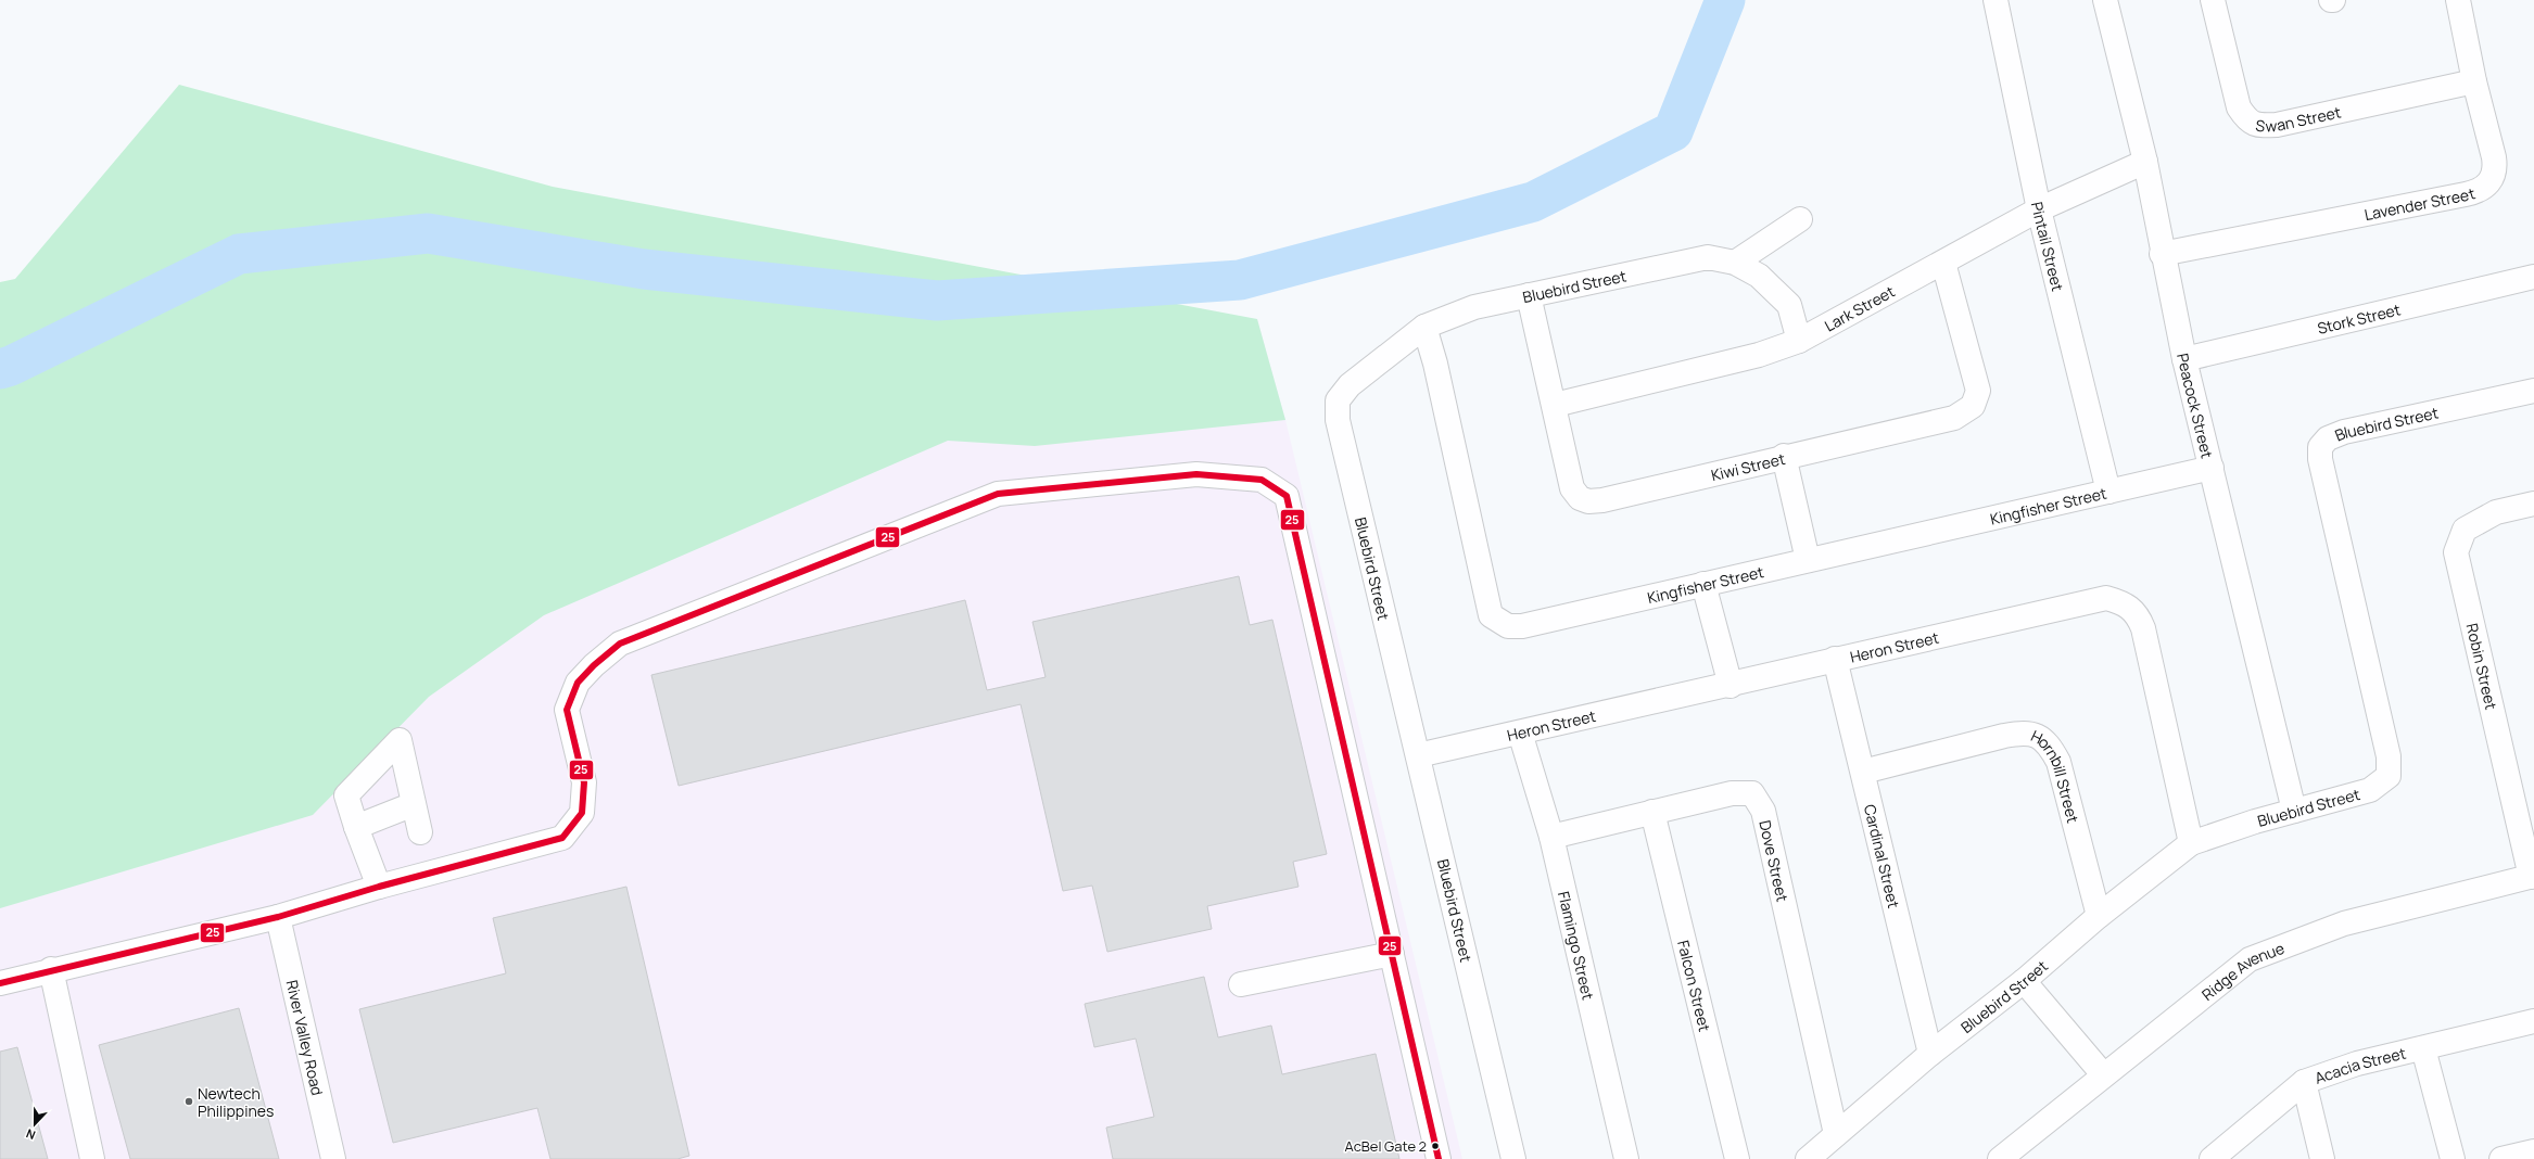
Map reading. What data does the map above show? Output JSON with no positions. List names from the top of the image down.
{
  "streets": {
    "street": [
      "Swan Street",
      "Lavender Street",
      "Pintail Street",
      "Bluebird Street",
      "Lark Street",
      "Stork Street",
      "Peacock Street",
      "Kiwi Street",
      "Kingfisher Street",
      "Heron Street",
      "Robin Street",
      "Hornbill Street",
      "Cardinal Street",
      "Dove Street",
      "Flamingo Street",
      "Ridge Avenue",
      "Falcon Street",
      "River Valley Road",
      "Acacia Street"
    ]
  },
  "crossings": [
    ["Swan Street", "Lavender Street"],
    ["Lavender Street", "Peacock Street"],
    ["Pintail Street", "Lark Street"],
    ["Pintail Street", "Kingfisher Street"],
    ["Bluebird Street", "Lark Street"],
    ["Bluebird Street", "Peacock Street"],
    ["Bluebird Street", "Kiwi Street"],
    ["Bluebird Street", "Kingfisher Street"],
    ["Bluebird Street", "Heron Street"],
    ["Bluebird Street", "Hornbill Street"],
    ["Bluebird Street", "Cardinal Street"],
    ["Bluebird Street", "Dove Street"],
    ["Lark Street", "Peacock Street"],
    ["Lark Street", "Kiwi Street"],
    ["Stork Street", "Peacock Street"],
    ["Peacock Street", "Kingfisher Street"],
    ["Heron Street", "Cardinal Street"],
    ["Heron Street", "Flamingo Street"],
    ["Robin Street", "Ridge Avenue"],
    ["Hornbill Street", "Cardinal Street"],
    ["Dove Street", "Flamingo Street"],
    ["Dove Street", "Falcon Street"]
  ],
  "places": ["Newtech Philippines", "AcBel Gate 2"],
  "lines": ["transit line 25"],
  "north": "bottom"
}
